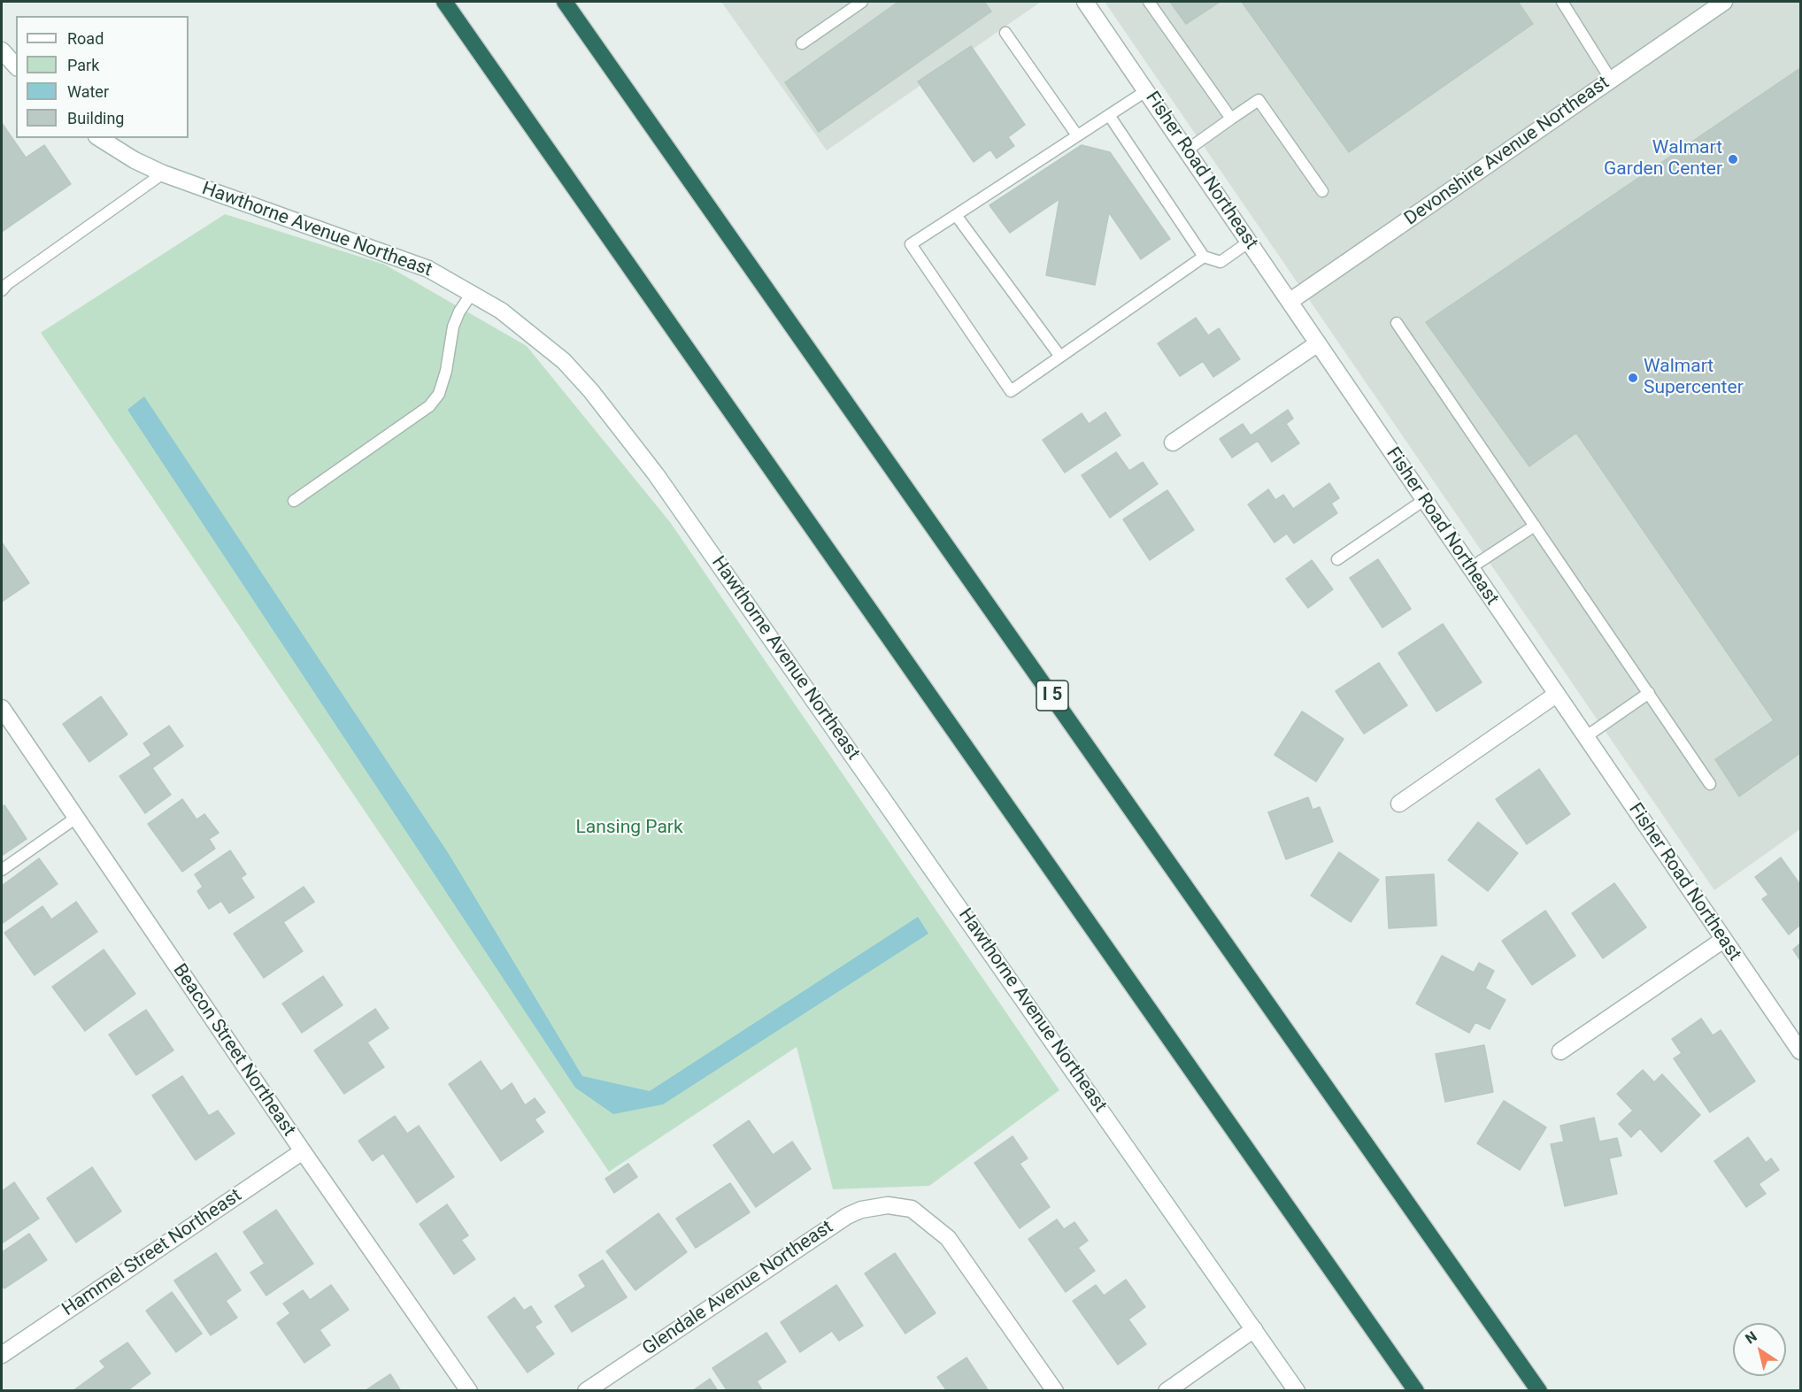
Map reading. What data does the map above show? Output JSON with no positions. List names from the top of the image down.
{
  "streets": {
    "highway": ["I 5"],
    "street": [
      "Devonshire Avenue Northeast",
      "Fisher Road Northeast",
      "Hawthorne Avenue Northeast",
      "Beacon Street Northeast",
      "Hammel Street Northeast",
      "Glendale Avenue Northeast"
    ]
  },
  "crossings": [
    ["Devonshire Avenue Northeast", "Fisher Road Northeast"],
    ["Beacon Street Northeast", "Hammel Street Northeast"]
  ],
  "parks": ["Lansing Park"],
  "places": ["Walmart Garden Center", "Walmart Supercenter"],
  "legend": [
    "Road",
    "Park",
    "Water",
    "Building"
  ],
  "north": "top left"
}
